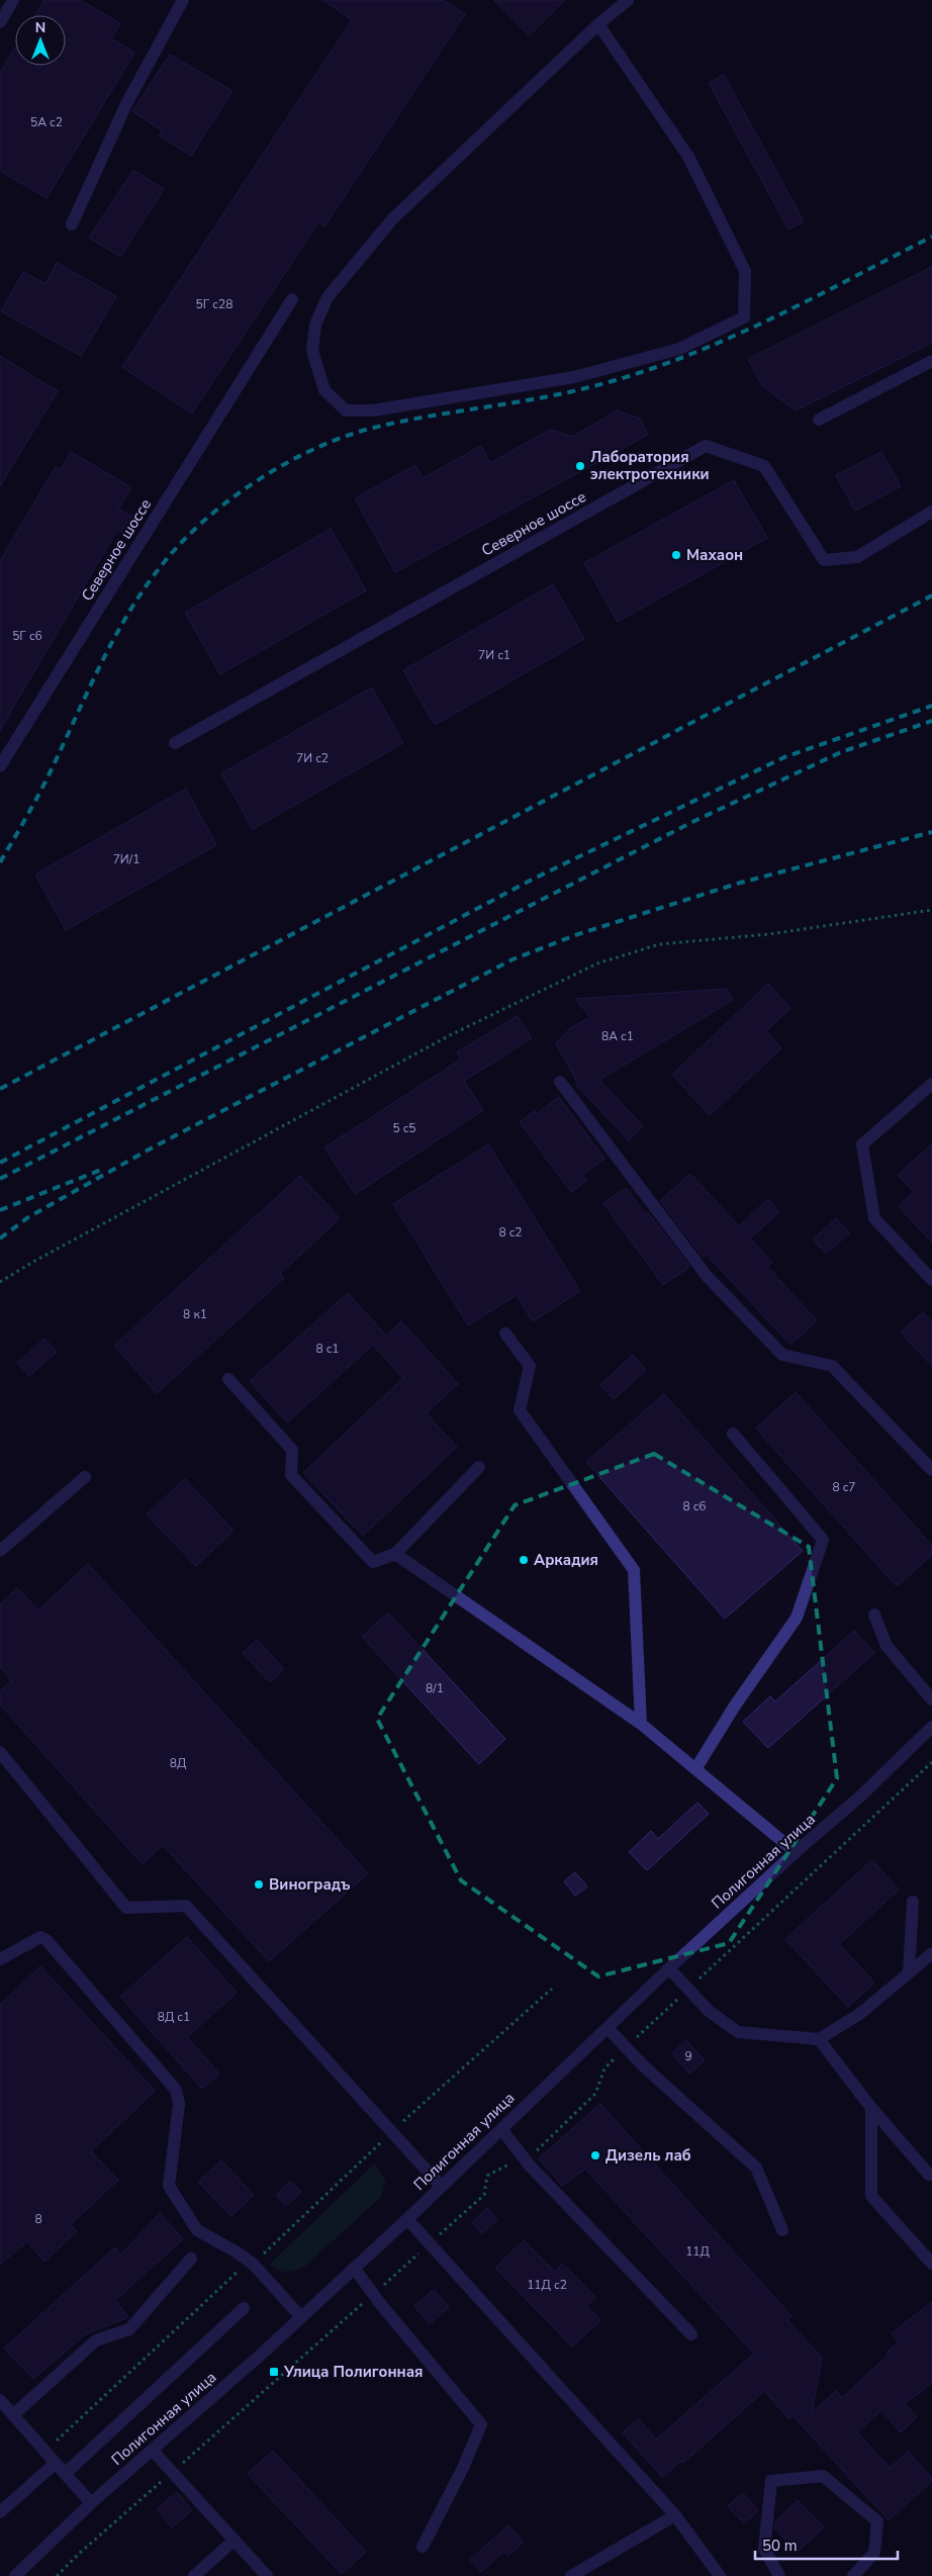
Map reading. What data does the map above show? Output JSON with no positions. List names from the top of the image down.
{
  "streets": {
    "lane": ["Северное шоссе", "Полигонная улица"]
  },
  "places": {
    "other": [
      "Лаборатория электротехники",
      "Махаон",
      "Аркадия",
      "Виноградъ",
      "Дизель лаб"
    ],
    "transit": ["Улица Полигонная"]
  },
  "house_numbers": [
    "5А с2",
    "5Г с28",
    "5Г с6",
    "7И с1",
    "7И с2",
    "7И/1",
    "8А с1",
    "5 с5",
    "8 с2",
    "8 к1",
    "8 с1",
    "8 с7",
    "8 с6",
    "8/1",
    "8Д",
    "8Д с1",
    "9",
    "8",
    "11Д",
    "11Д с2"
  ],
  "scale_bar": "50 m",
  "north": "top"
}
